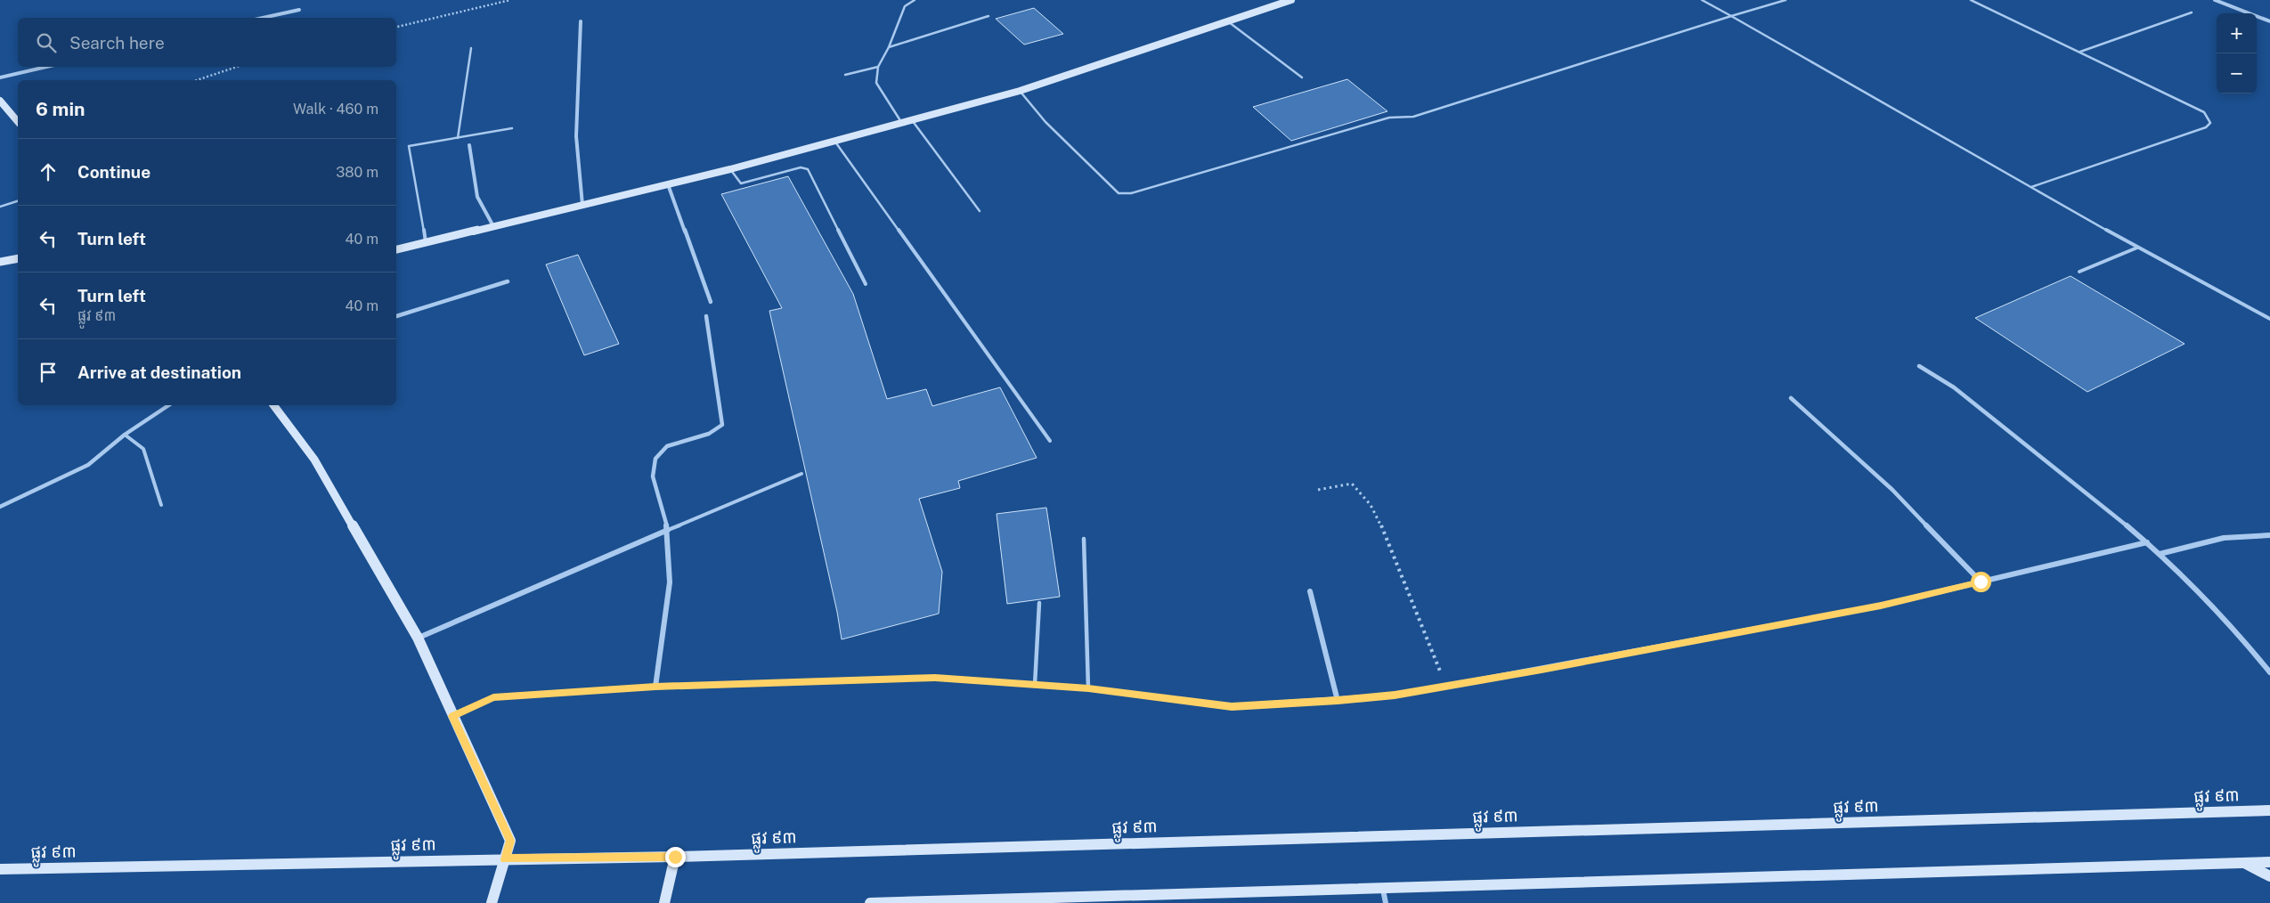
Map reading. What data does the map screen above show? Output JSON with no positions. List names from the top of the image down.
{
  "streets": {
    "street": ["ផ្លូវ ៩៣"]
  },
  "page": {
    "map_buttons": ["+", "−"],
    "search": "Search here",
    "heading": ["6 min", "Walk · 460 m"],
    "list": [
      ["Continue", "380 m"],
      ["Turn left", "40 m"],
      ["Turn left", "ផ្លូវ ៩៣", "40 m"],
      "Arrive at destination"
    ]
  }
}
